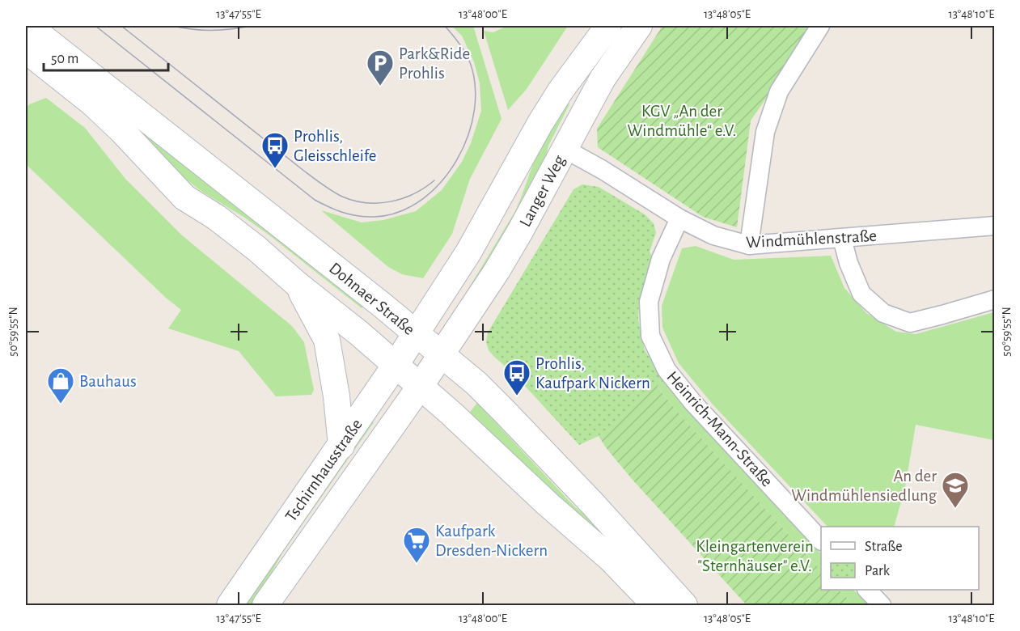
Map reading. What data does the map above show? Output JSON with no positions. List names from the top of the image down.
{
  "streets": {
    "main road": ["Langer Weg", "Dohnaer Straße", "Tschirnhausstraße"],
    "street": ["Windmühlenstraße", "Heinrich-Mann-Straße"]
  },
  "crossings": [
    ["Langer Weg", "Windmühlenstraße"],
    ["Langer Weg", "Dohnaer Straße"],
    ["Langer Weg", "Tschirnhausstraße"],
    ["Windmühlenstraße", "Heinrich-Mann-Straße"],
    ["Dohnaer Straße", "Tschirnhausstraße"]
  ],
  "parks": ["KGV „An der Windmühle“ e.V.", "Kleingartenverein \"Sternhäuser\" e.V."],
  "places": {
    "parking": ["Park&Ride Prohlis"],
    "bus stop": ["Prohlis, Gleisschleife", "Prohlis, Kaufpark Nickern"],
    "shop": ["Bauhaus"],
    "school or university": ["An der Windmühlensiedlung"],
    "supermarket": ["Kaufpark Dresden-Nickern"]
  },
  "legend": ["Straße", "Park"],
  "scale_bar": "50 m",
  "coordinates": [
    "13°47'55\"E",
    "13°48'00\"E",
    "13°48'05\"E",
    "13°48'10\"E",
    "50°59'55\"N"
  ]
}
